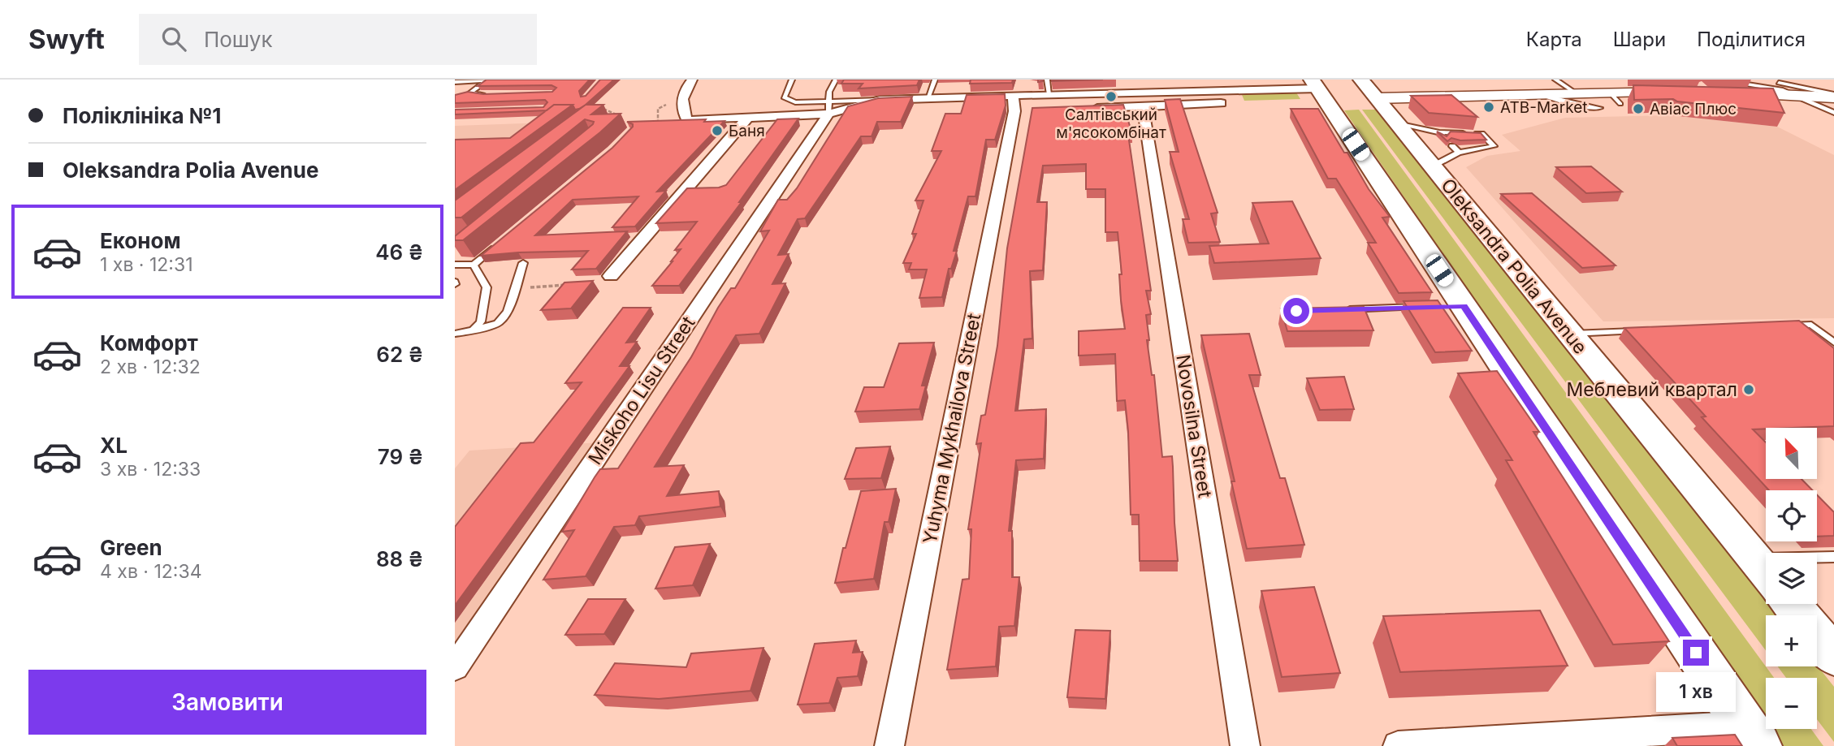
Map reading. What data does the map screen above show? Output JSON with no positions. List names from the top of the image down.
{
  "streets": {
    "main road": ["Oleksandra Polia Avenue"],
    "street": ["Miskoho Lisu Street", "Novosilna Street", "Yuhyma Mykhailova Street"]
  },
  "places": [
    "Салтівський м'ясокомбінат",
    "ATB-Market",
    "Авіас Плюс",
    "Баня",
    "Меблевий квартал"
  ],
  "north": "top left",
  "page": {
    "header": "Swyft",
    "search": "Пошук",
    "nav": ["Карта", "Шари", "Поділитися"],
    "banner": ["Поліклініка №1", "Oleksandra Polia Avenue"],
    "list": [
      {
        "name": "Економ",
        "note": "1 хв · 12:31",
        "value": "46 ₴"
      },
      {
        "name": "Комфорт",
        "note": "2 хв · 12:32",
        "value": "62 ₴"
      },
      {
        "name": "XL",
        "note": "3 хв · 12:33",
        "value": "79 ₴"
      },
      {
        "name": "Green",
        "note": "4 хв · 12:34",
        "value": "88 ₴"
      }
    ],
    "map_buttons": ["+", "−"],
    "buttons": "Замовити",
    "bubble": "1 хв"
  }
}
